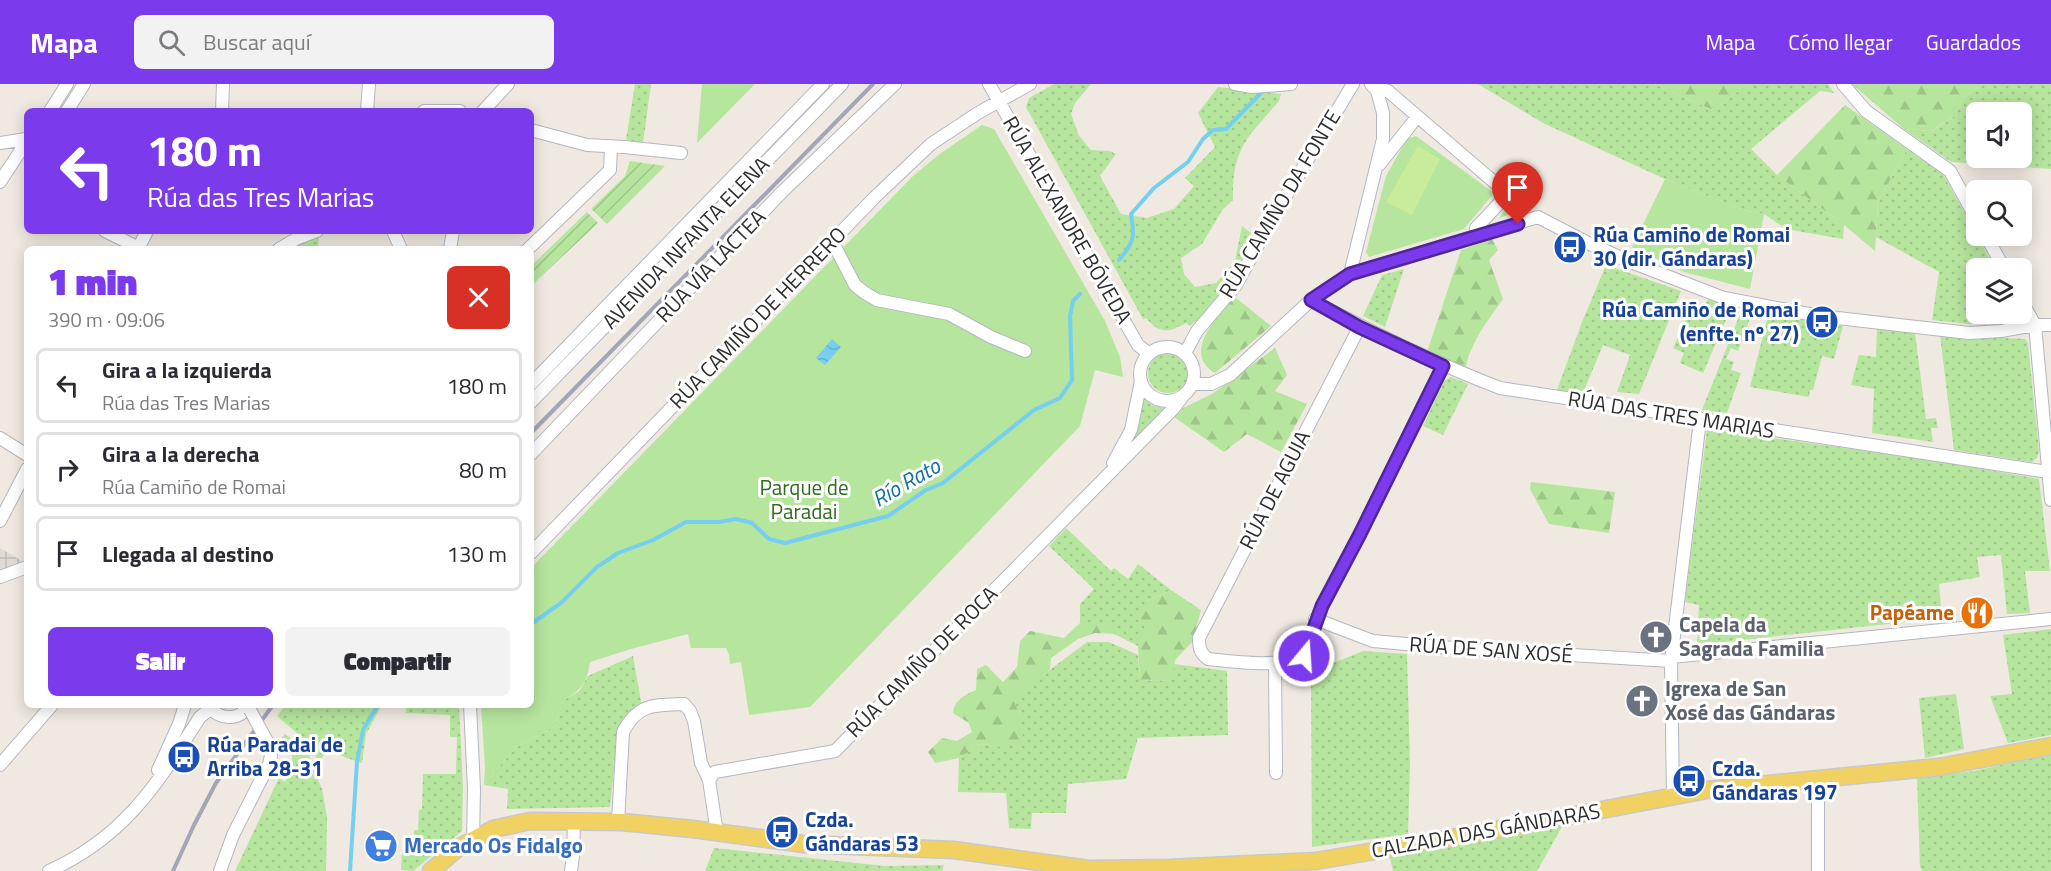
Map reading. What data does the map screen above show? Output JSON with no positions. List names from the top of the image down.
{
  "streets": {
    "main road": ["CALZADA DAS GÁNDARAS"],
    "street": [
      "RÚA CAMIÑO DA FONTE",
      "RÚA ALEXANDRE BÓVEDA",
      "AVENIDA INFANTA ELENA",
      "RÚA VÍA LÁCTEA",
      "RÚA CAMIÑO DE HERRERO",
      "RÚA DAS TRES MARIAS",
      "RÚA DE AGUIA",
      "RÚA DE SAN XOSÉ",
      "RÚA CAMIÑO DE ROCA"
    ]
  },
  "crossings": [
    ["RÚA CAMIÑO DA FONTE", "RÚA ALEXANDRE BÓVEDA"],
    ["RÚA CAMIÑO DA FONTE", "RÚA CAMIÑO DE ROCA"],
    ["RÚA ALEXANDRE BÓVEDA", "RÚA CAMIÑO DE HERRERO"],
    ["RÚA ALEXANDRE BÓVEDA", "RÚA CAMIÑO DE ROCA"],
    ["RÚA DAS TRES MARIAS", "RÚA DE AGUIA"]
  ],
  "water": ["Río Rato"],
  "parks": ["Parque de Paradai"],
  "places": {
    "bus stop": [
      "Rúa Camiño de Romai 30 (dir. Gándaras)",
      "Rúa Camiño de Romai (enfte. nº 27)",
      "Rúa Paradai de Arriba 28-31",
      "Czda. Gándaras 197",
      "Czda. Gándaras 53"
    ],
    "restaurant": ["Papéame"],
    "church": ["Capela da Sagrada Familia", "Igrexa de San Xosé das Gándaras"],
    "supermarket": ["Mercado Os Fidalgo"]
  },
  "page": {
    "header": "Mapa",
    "search": "Buscar aquí",
    "nav": ["Mapa", "Cómo llegar", "Guardados"],
    "turn": ["180 m", "Rúa das Tres Marias"],
    "heading": ["1 min", "390 m · 09:06"],
    "list": [
      {
        "name": "Gira a la izquierda",
        "note": "Rúa das Tres Marias",
        "value": "180 m"
      },
      {
        "name": "Gira a la derecha",
        "note": "Rúa Camiño de Romai",
        "value": "80 m"
      },
      {
        "name": "Llegada al destino",
        "value": "130 m"
      }
    ],
    "buttons": ["Salir", "Compartir"]
  }
}
